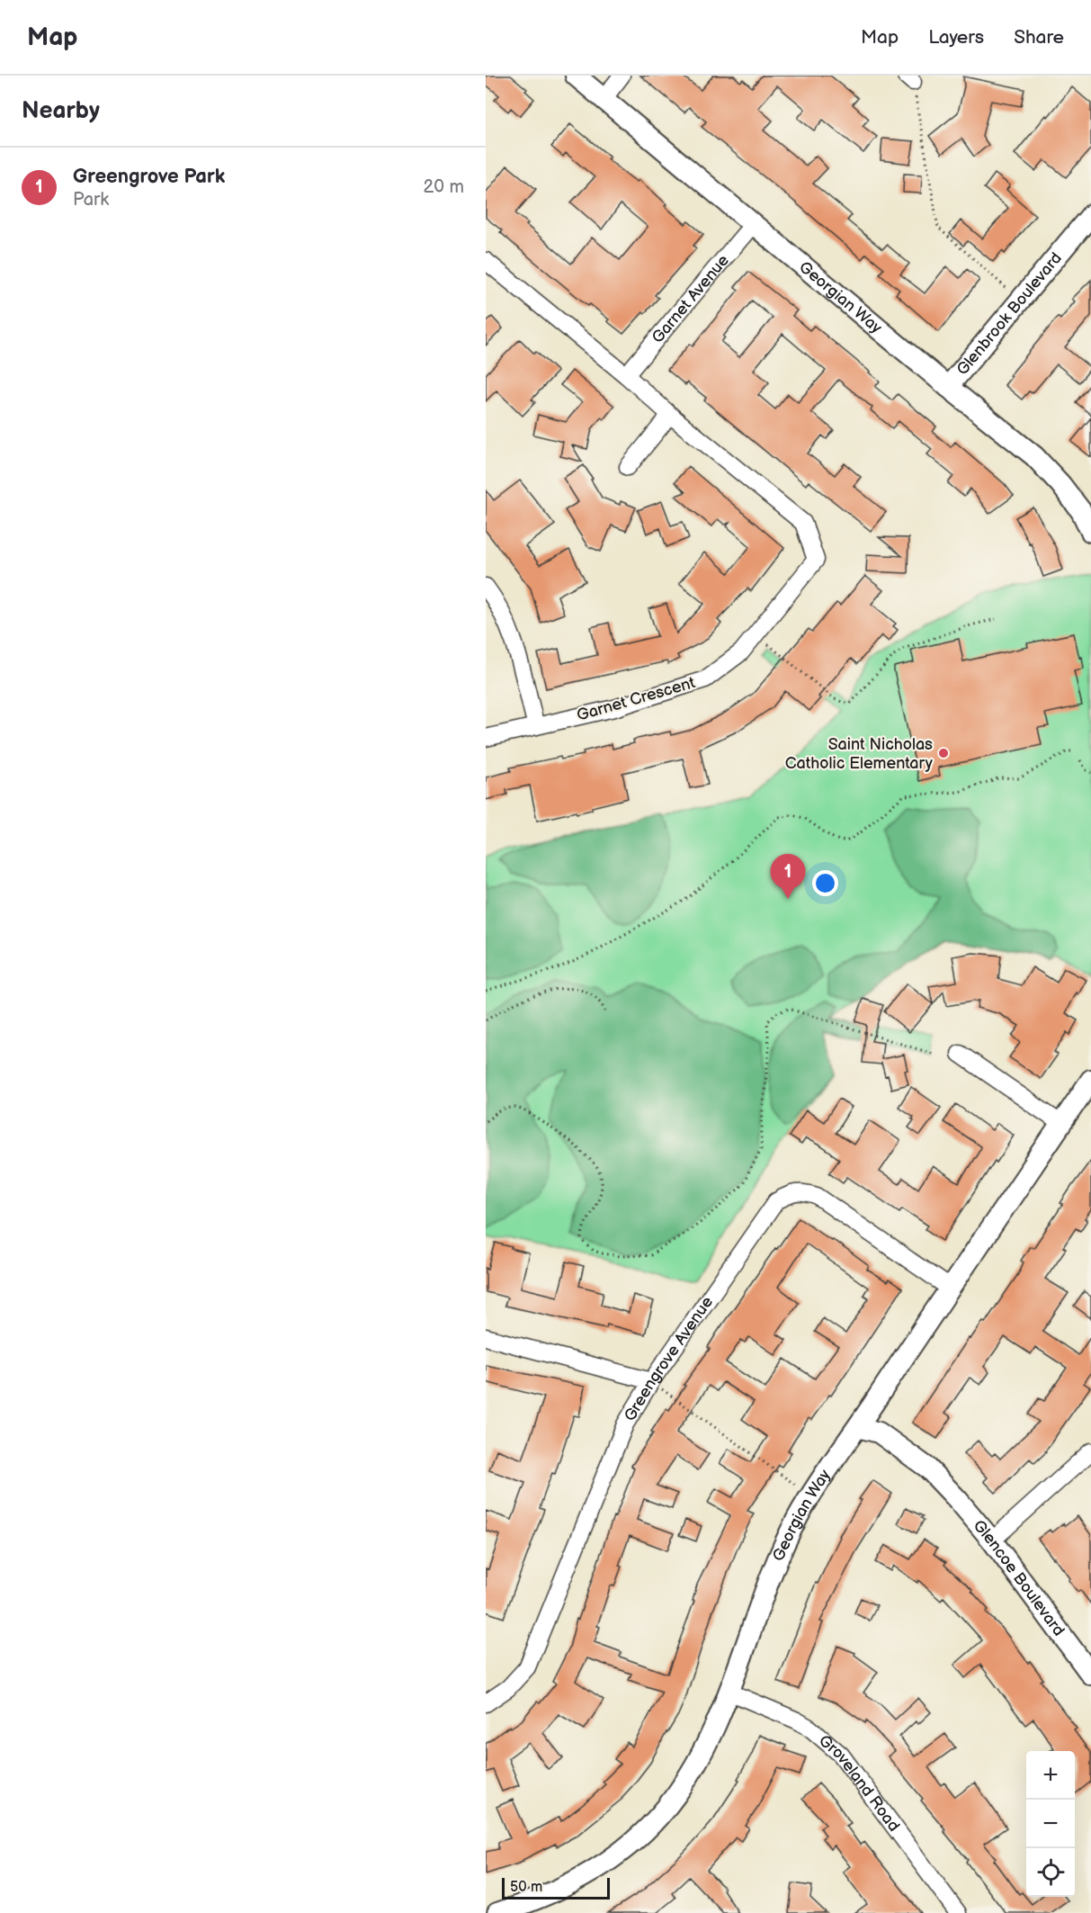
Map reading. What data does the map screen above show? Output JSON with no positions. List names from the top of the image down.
{
  "streets": {
    "street": [
      "Georgian Way",
      "Garnet Avenue",
      "Glenbrook Boulevard",
      "Garnet Crescent",
      "Greengrove Avenue",
      "Glencoe Boulevard",
      "Groveland Road"
    ]
  },
  "crossings": [
    ["Georgian Way", "Garnet Avenue"],
    ["Georgian Way", "Glenbrook Boulevard"],
    ["Georgian Way", "Greengrove Avenue"],
    ["Georgian Way", "Glencoe Boulevard"],
    ["Georgian Way", "Groveland Road"],
    ["Garnet Avenue", "Garnet Crescent"]
  ],
  "places": ["Saint Nicholas Catholic Elementary"],
  "scale_bar": "50 m",
  "page": {
    "header": "Map",
    "nav": ["Map", "Layers", "Share"],
    "heading": "Nearby",
    "list": [
      {
        "mark": "1",
        "name": "Greengrove Park",
        "note": "Park",
        "value": "20 m"
      }
    ],
    "pins": "1",
    "map_buttons": ["+", "−"],
    "scale": "50 m"
  }
}
